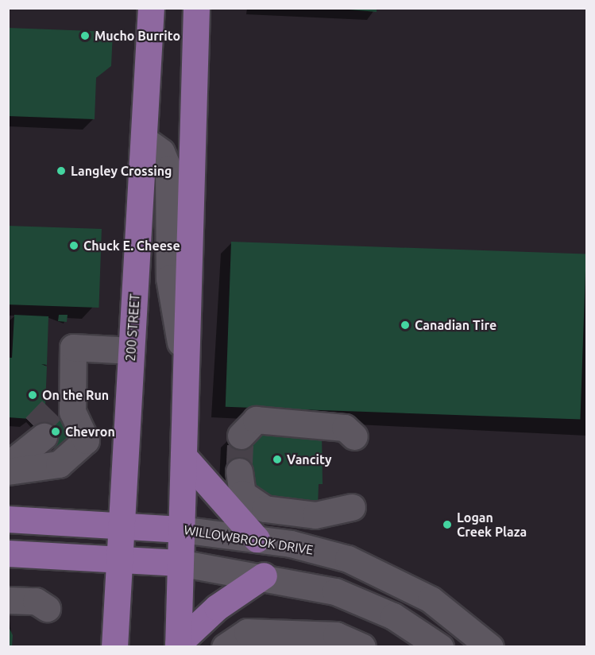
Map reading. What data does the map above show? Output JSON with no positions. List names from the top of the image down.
{
  "streets": {
    "main road": ["200 STREET", "WILLOWBROOK DRIVE"]
  },
  "crossings": [
    ["200 STREET", "WILLOWBROOK DRIVE"]
  ],
  "places": [
    "Mucho Burrito",
    "Langley Crossing",
    "Chuck E. Cheese",
    "Canadian Tire",
    "On the Run",
    "Chevron",
    "Vancity",
    "Logan Creek Plaza"
  ]
}
